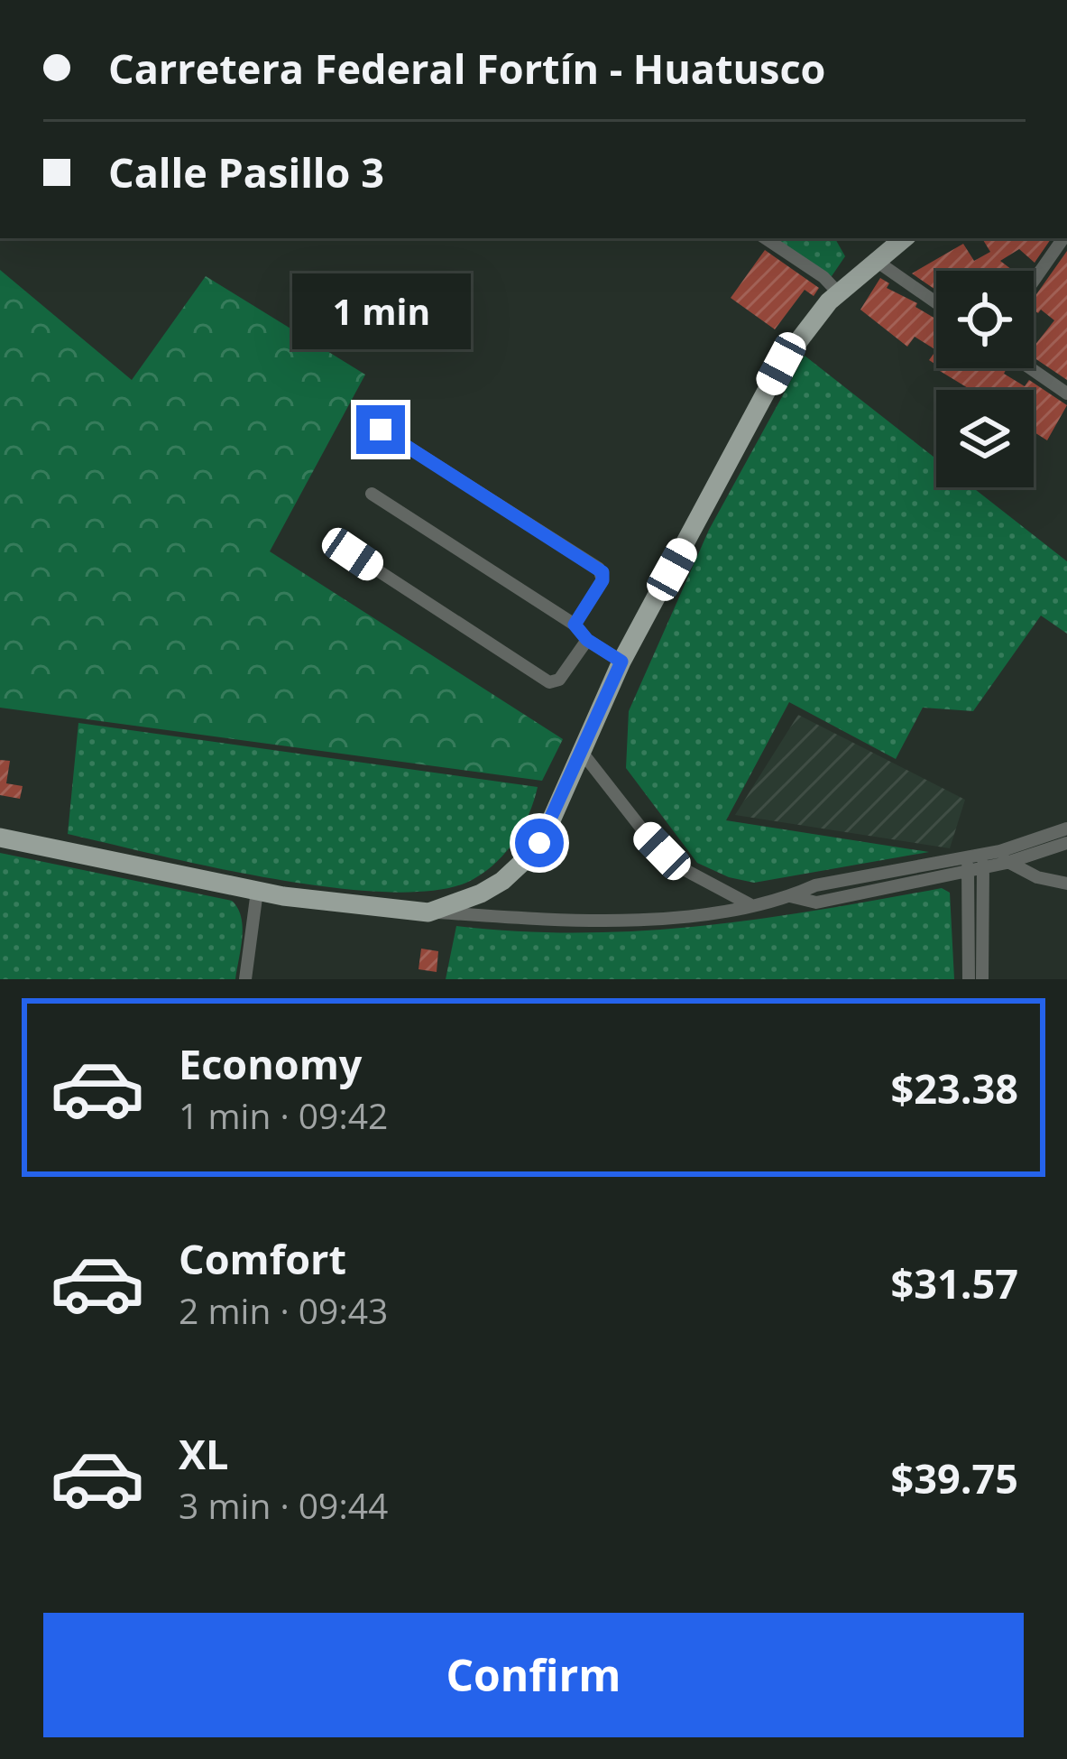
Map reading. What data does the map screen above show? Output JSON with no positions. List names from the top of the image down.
{
  "page": {
    "banner": ["Carretera Federal Fortín - Huatusco", "Calle Pasillo 3"],
    "bubble": "1 min",
    "list": [
      {
        "name": "Economy",
        "note": "1 min · 09:42",
        "value": "$23.38"
      },
      {
        "name": "Comfort",
        "note": "2 min · 09:43",
        "value": "$31.57"
      },
      {
        "name": "XL",
        "note": "3 min · 09:44",
        "value": "$39.75"
      }
    ],
    "buttons": "Confirm"
  }
}
